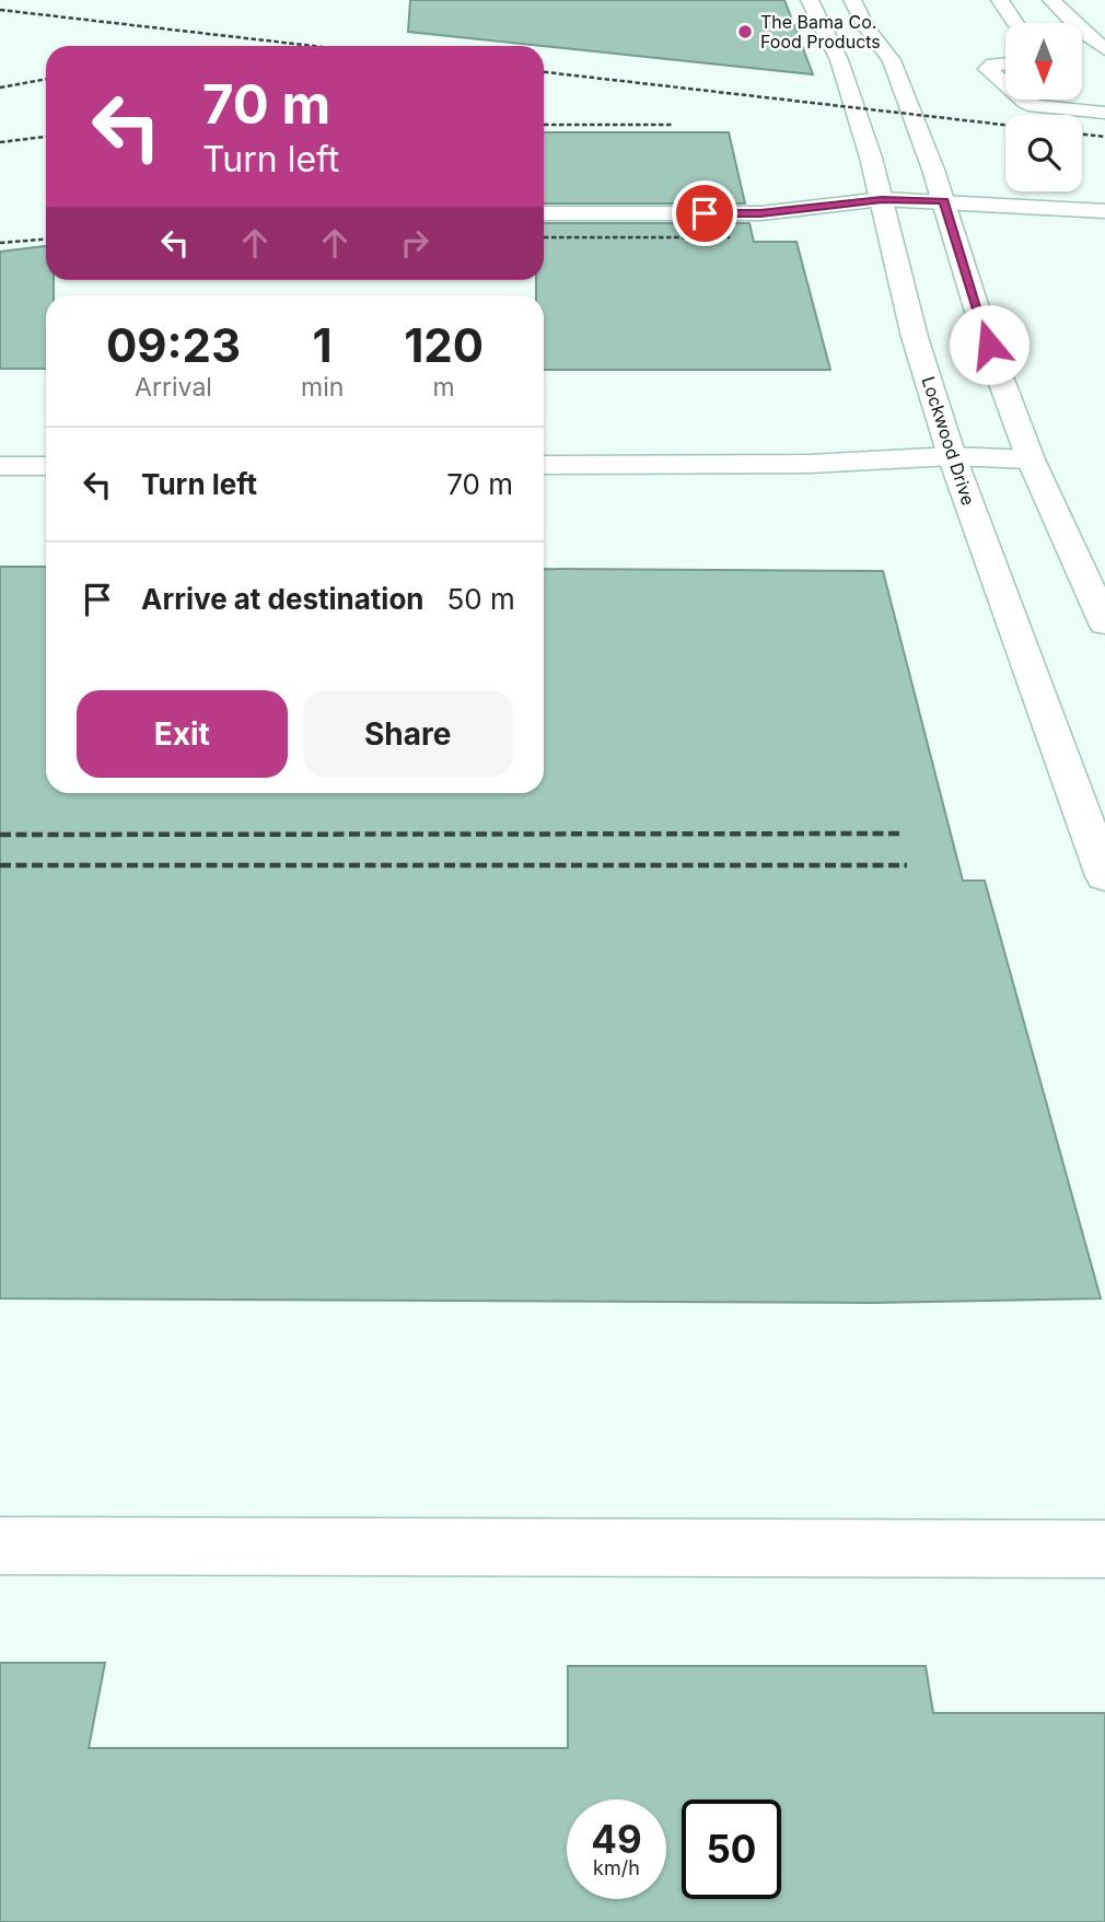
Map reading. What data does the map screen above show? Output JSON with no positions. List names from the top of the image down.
{
  "streets": {
    "main road": ["Lockwood Drive"]
  },
  "places": ["The Bama Co. Food Products"],
  "north": "bottom",
  "page": {
    "turn": ["70 m", "Turn left"],
    "eta": [
      "09:23",
      "Arrival",
      "1",
      "min",
      "120",
      "m"
    ],
    "list": [
      {
        "name": "Turn left",
        "value": "70 m"
      },
      {
        "name": "Arrive at destination",
        "value": "50 m"
      }
    ],
    "buttons": ["Exit", "Share"],
    "speed": "49 km/h",
    "limit": "50"
  }
}
